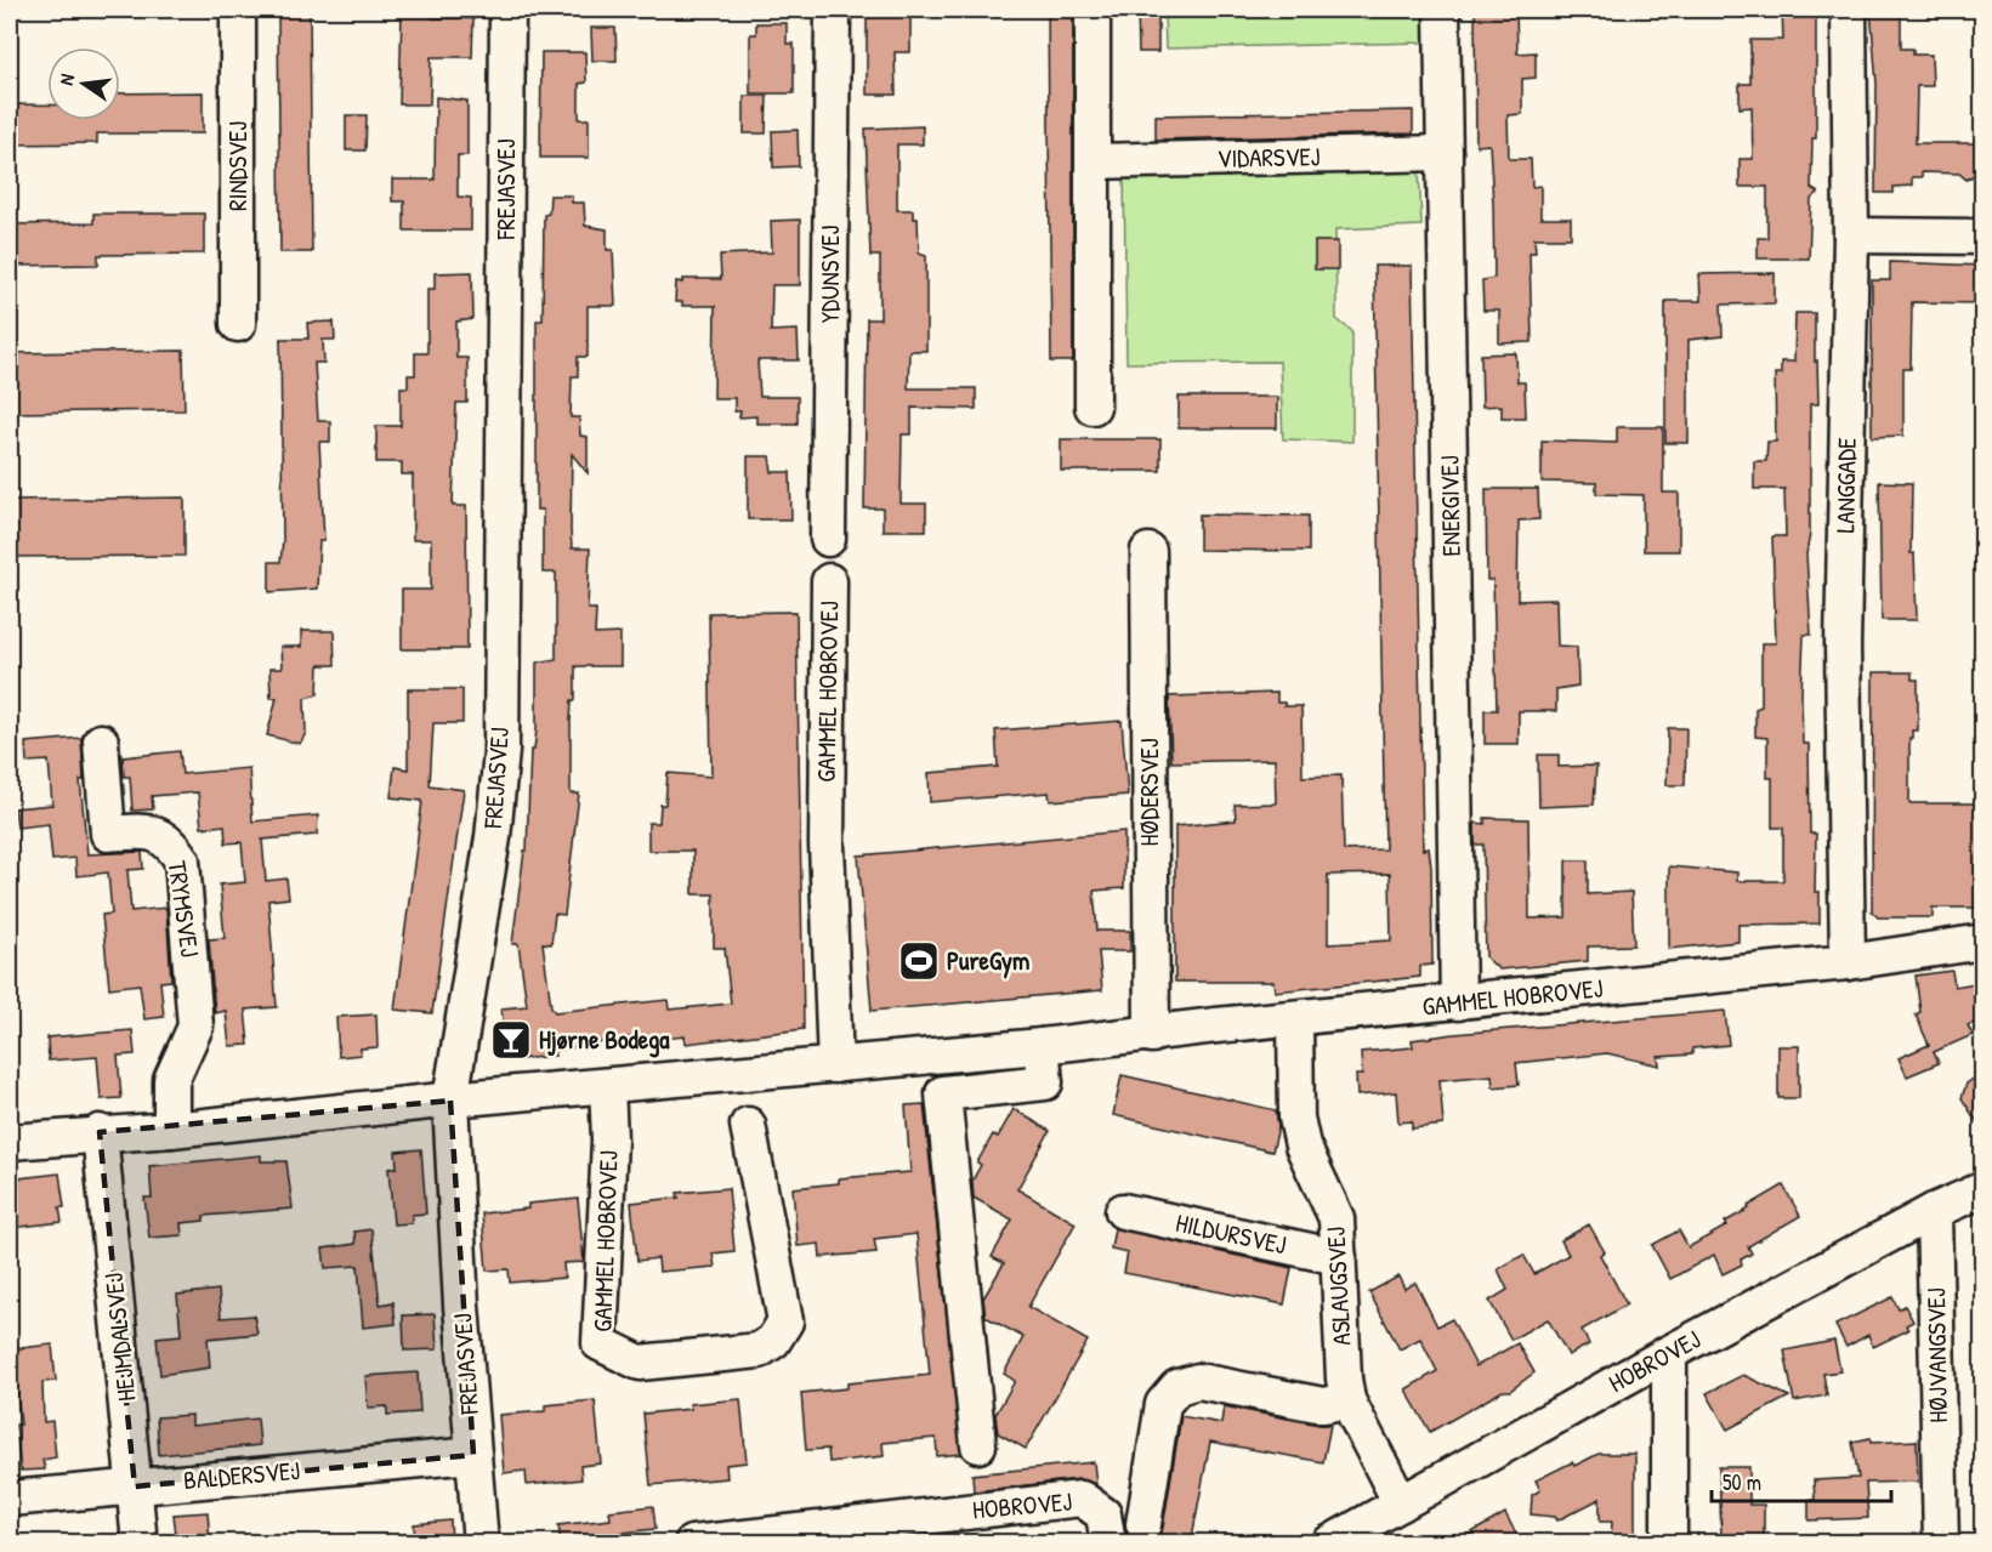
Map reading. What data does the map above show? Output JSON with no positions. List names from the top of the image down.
{
  "streets": {
    "street": [
      "VIDARSVEJ",
      "RINDSVEJ",
      "FREJASVEJ",
      "YDUNSVEJ",
      "LANGGADE",
      "ENERGIVEJ",
      "GAMMEL HOBROVEJ",
      "HØDERSVEJ",
      "TRYMSVEJ",
      "HILDURSVEJ",
      "ASLAUGSVEJ",
      "HEJMDALSVEJ",
      "HØJVANGSVEJ",
      "HOBROVEJ",
      "BALDERSVEJ"
    ]
  },
  "crossings": [
    ["VIDARSVEJ", "ENERGIVEJ"],
    ["FREJASVEJ", "GAMMEL HOBROVEJ"],
    ["FREJASVEJ", "BALDERSVEJ"],
    ["LANGGADE", "GAMMEL HOBROVEJ"],
    ["ENERGIVEJ", "GAMMEL HOBROVEJ"],
    ["GAMMEL HOBROVEJ", "HØDERSVEJ"],
    ["GAMMEL HOBROVEJ", "TRYMSVEJ"],
    ["GAMMEL HOBROVEJ", "ASLAUGSVEJ"],
    ["GAMMEL HOBROVEJ", "HEJMDALSVEJ"],
    ["HILDURSVEJ", "ASLAUGSVEJ"],
    ["ASLAUGSVEJ", "HOBROVEJ"],
    ["HEJMDALSVEJ", "BALDERSVEJ"],
    ["HØJVANGSVEJ", "HOBROVEJ"]
  ],
  "places": {
    "sports": ["PureGym"],
    "bar": ["Hjørne Bodega"]
  },
  "scale_bar": "50 m",
  "north": "left"
}
